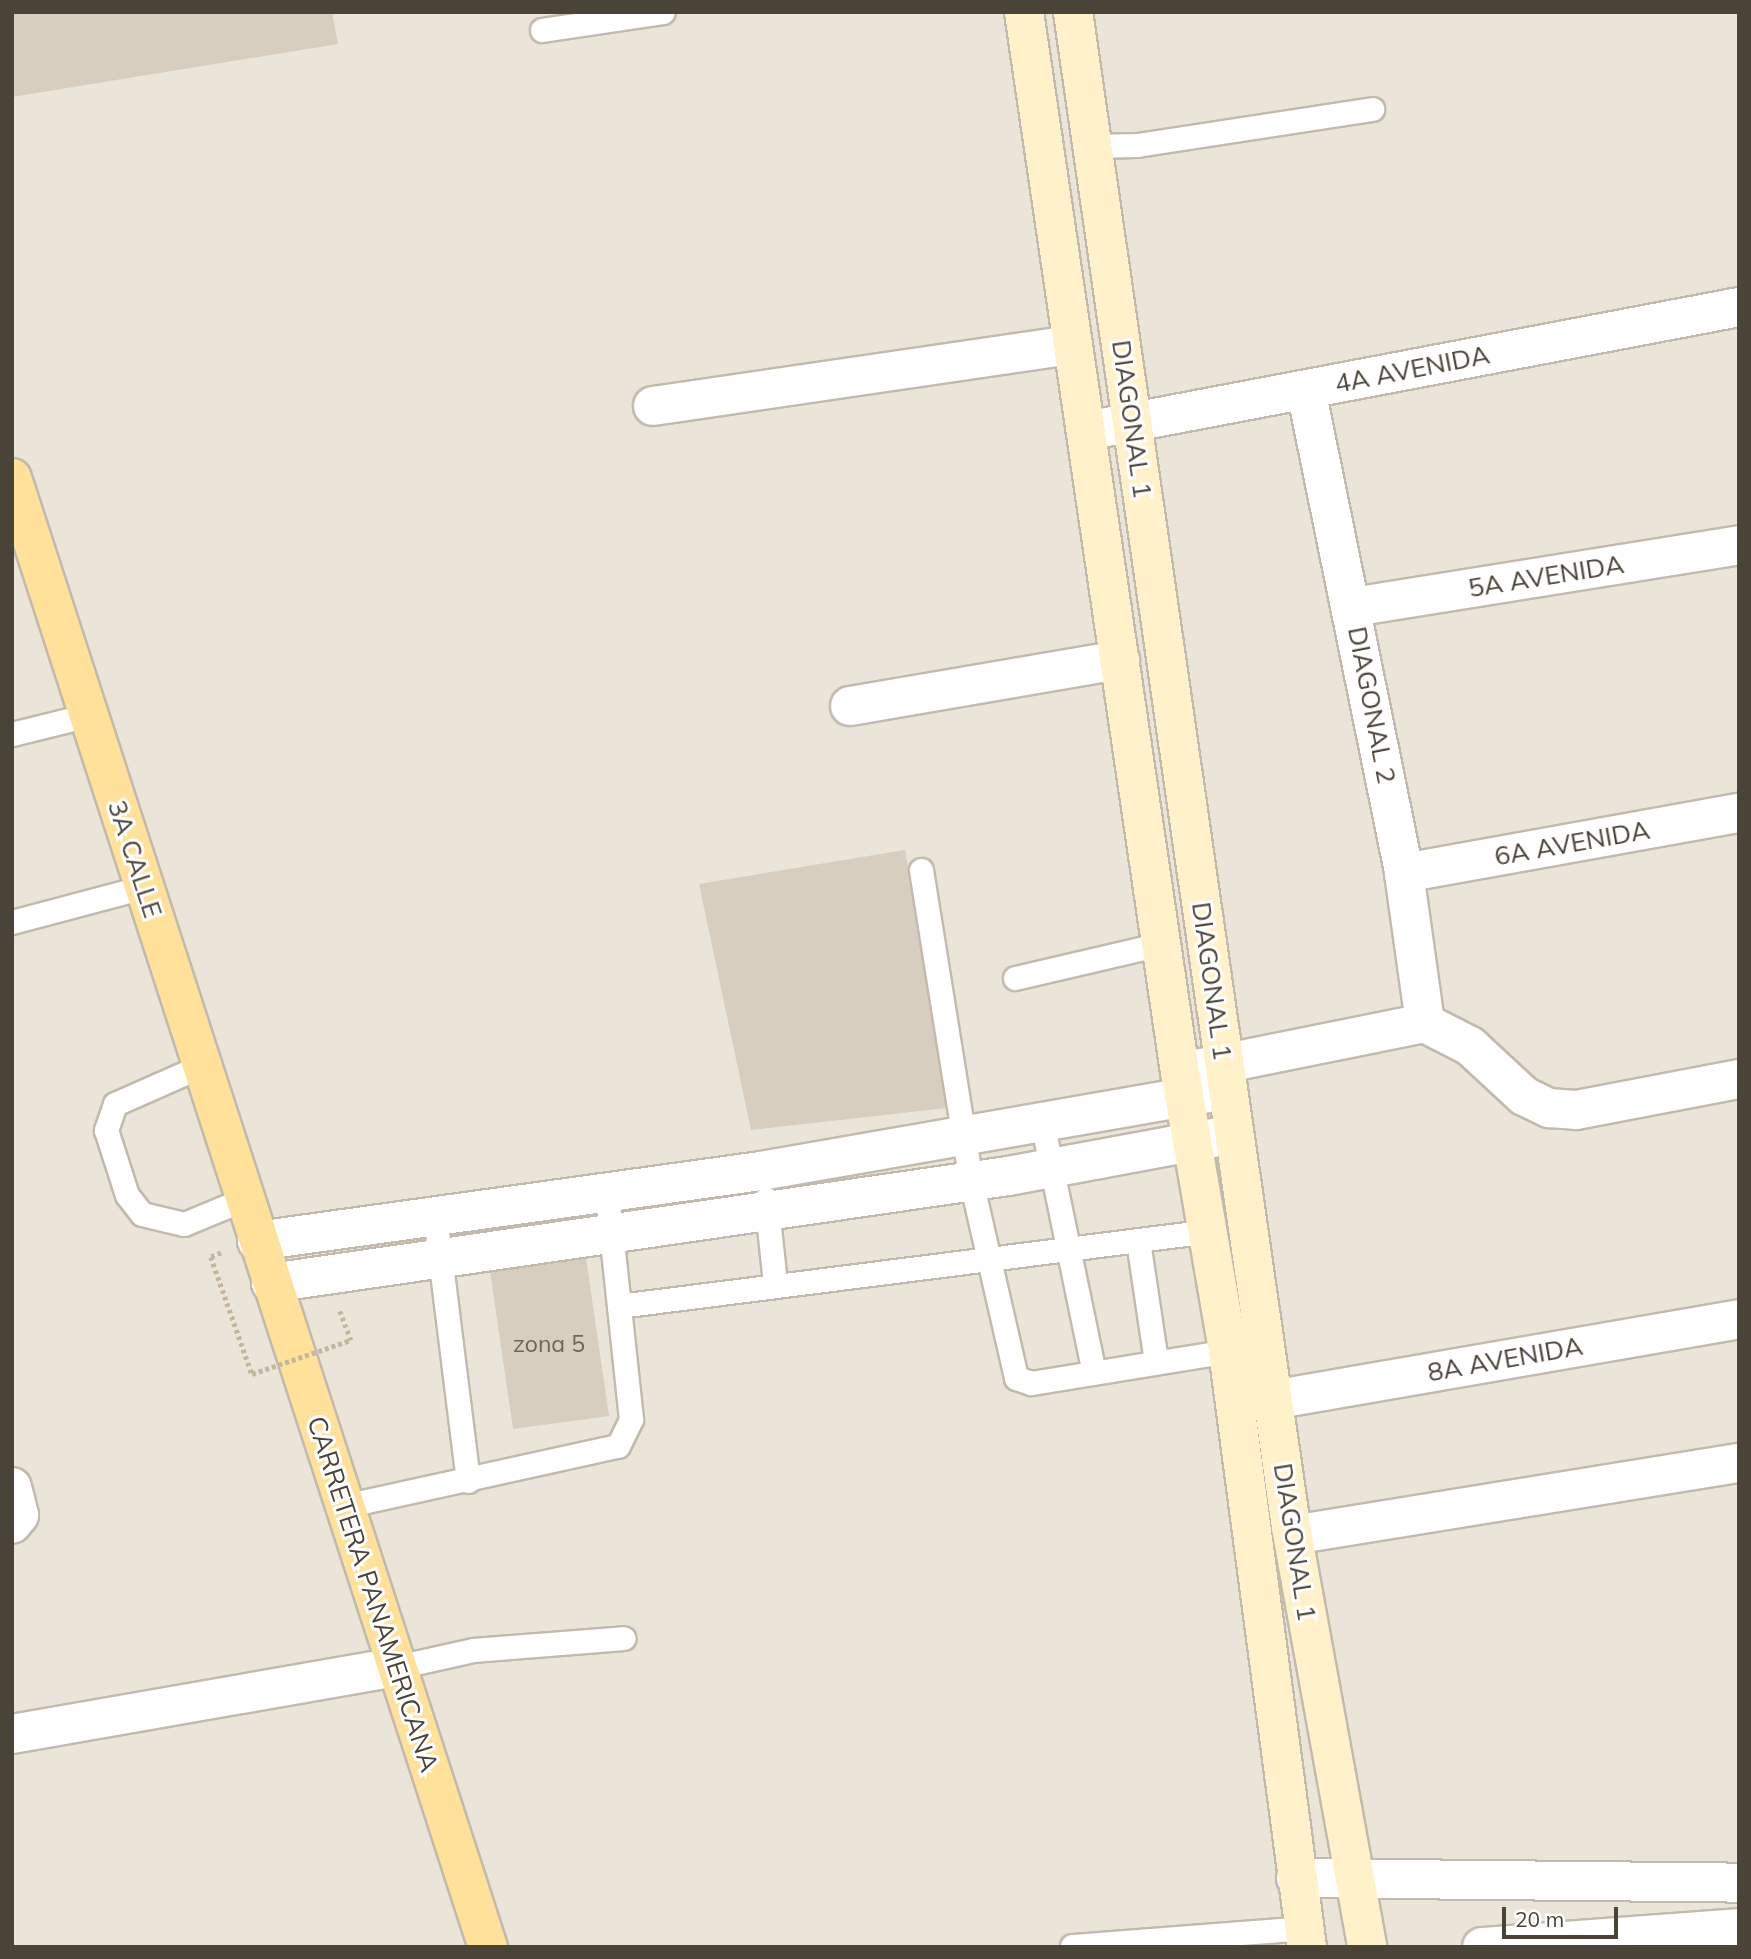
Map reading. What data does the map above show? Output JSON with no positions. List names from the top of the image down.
{
  "streets": {
    "main road": ["DIAGONAL 1", "3A CALLE", "CARRETERA PANAMERICANA"],
    "street": [
      "4A AVENIDA",
      "5A AVENIDA",
      "DIAGONAL 2",
      "6A AVENIDA",
      "8A AVENIDA"
    ]
  },
  "crossings": [
    ["4A AVENIDA", "DIAGONAL 1"],
    ["4A AVENIDA", "DIAGONAL 2"],
    ["DIAGONAL 1", "8A AVENIDA"],
    ["5A AVENIDA", "DIAGONAL 2"],
    ["DIAGONAL 2", "6A AVENIDA"],
    ["3A CALLE", "CARRETERA PANAMERICANA"]
  ],
  "house_numbers": ["zona 5"],
  "scale_bar": "20 m"
}
